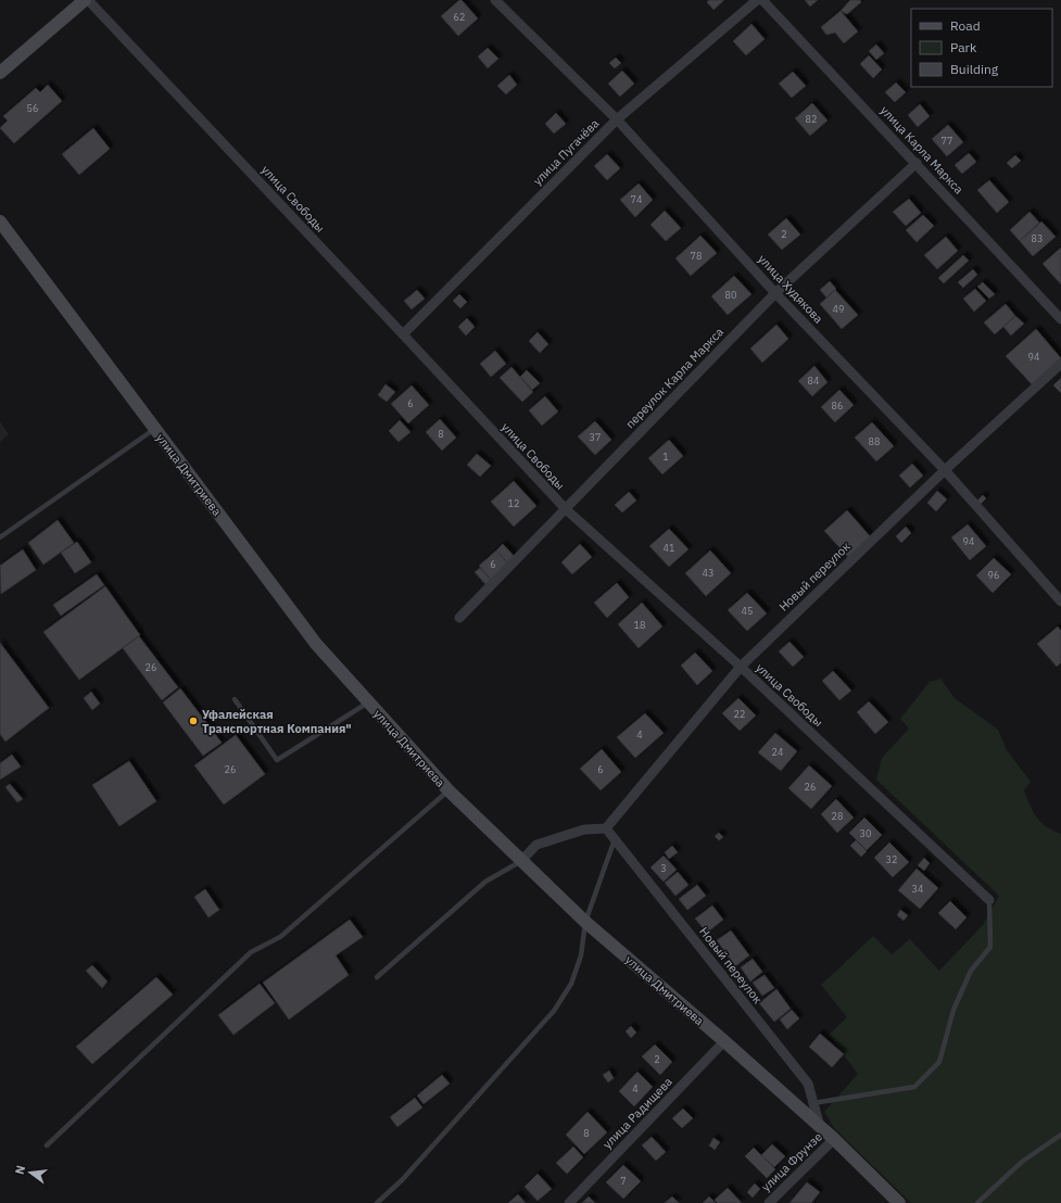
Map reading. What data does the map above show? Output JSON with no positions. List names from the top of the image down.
{
  "streets": {
    "street": [
      "улица Карла Маркса",
      "улица Пугачёва",
      "улица Свободы",
      "улица Худякова",
      "переулок Карла Маркса",
      "улица Дмитриева",
      "Новый переулок",
      "улица Радищева",
      "улица Фрунзе"
    ]
  },
  "crossings": [
    ["улица Карла Маркса", "переулок Карла Маркса"],
    ["улица Пугачёва", "улица Свободы"],
    ["улица Пугачёва", "улица Худякова"],
    ["улица Свободы", "переулок Карла Маркса"],
    ["улица Свободы", "Новый переулок"],
    ["улица Худякова", "переулок Карла Маркса"],
    ["улица Худякова", "Новый переулок"],
    ["улица Дмитриева", "Новый переулок"],
    ["улица Дмитриева", "улица Радищева"],
    ["улица Дмитриева", "улица Фрунзе"]
  ],
  "places": ["Уфалейская Транспортная Компания\""],
  "house_numbers": [
    "62",
    "56",
    "82",
    "77",
    "74",
    "2",
    "83",
    "78",
    "80",
    "49",
    "94",
    "84",
    "6",
    "86",
    "8",
    "37",
    "88",
    "1",
    "12",
    "94",
    "41",
    "6",
    "43",
    "96",
    "45",
    "18",
    "26",
    "22",
    "4",
    "24",
    "26",
    "6",
    "26",
    "28",
    "30",
    "32",
    "3",
    "34",
    "2",
    "4",
    "8",
    "7"
  ],
  "legend": ["Road", "Park", "Building"],
  "north": "left"
}
